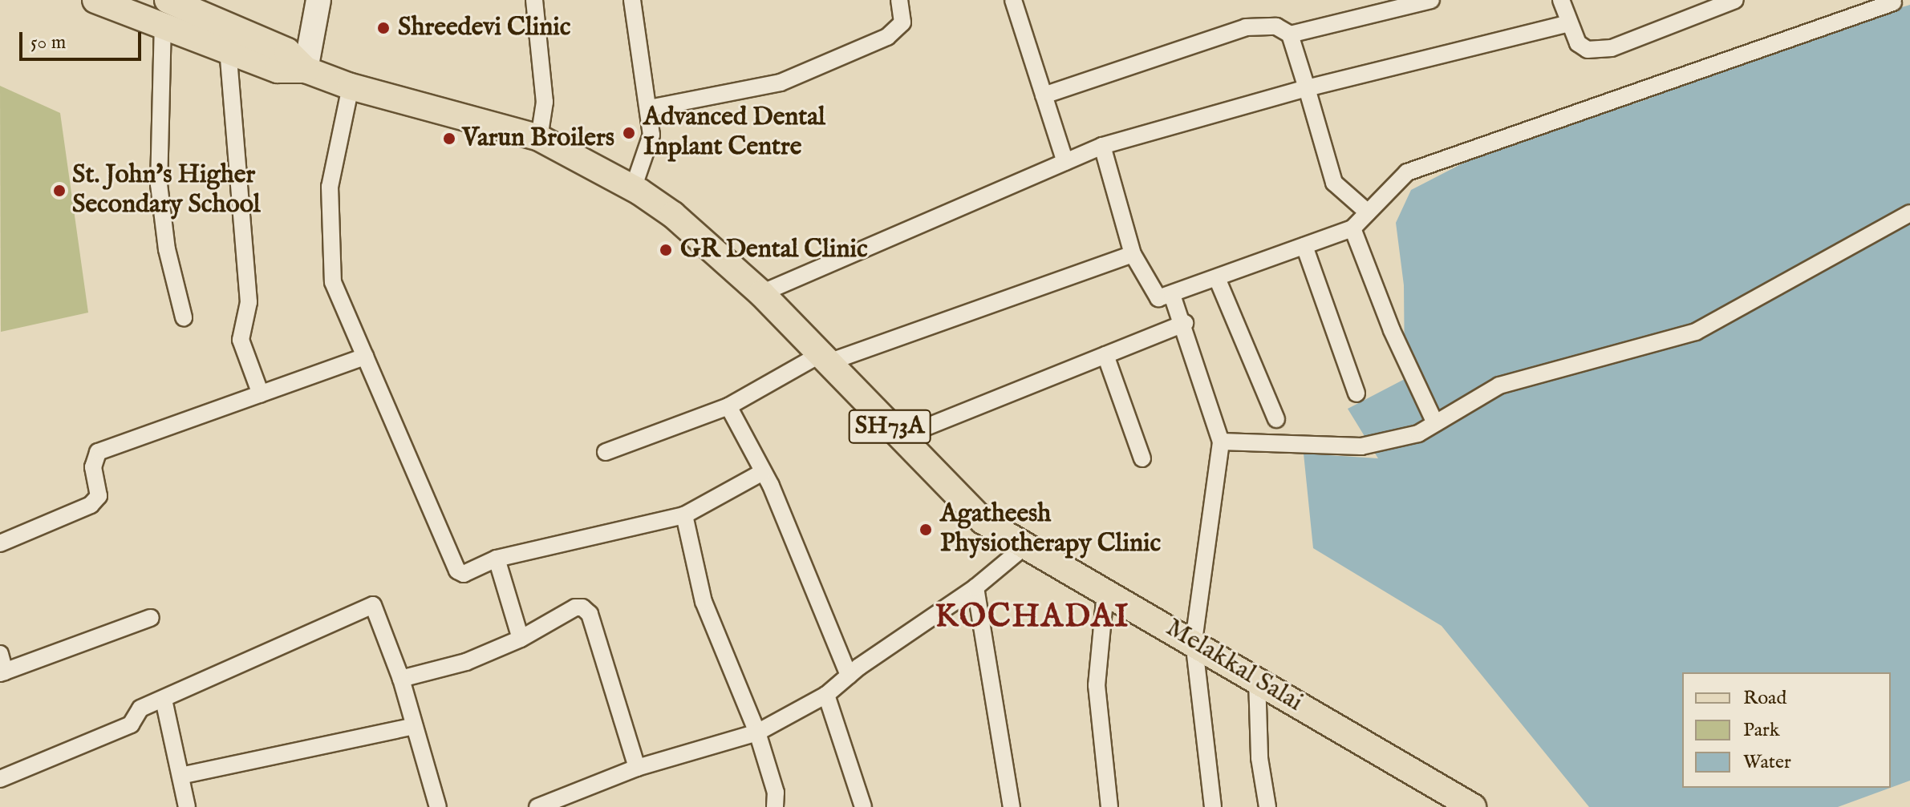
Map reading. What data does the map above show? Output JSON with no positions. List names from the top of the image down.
{
  "streets": {
    "main road": ["SH73A", "Melakkal Salai"]
  },
  "districts": ["KOCHADAI"],
  "places": [
    "Shreedevi Clinic",
    "Advanced Dental Inplant Centre",
    "Varun Broilers",
    "St. John's Higher Secondary School",
    "GR Dental Clinic",
    "Agatheesh Physiotherapy Clinic"
  ],
  "legend": ["Road", "Park", "Water"],
  "scale_bar": "50 m"
}
